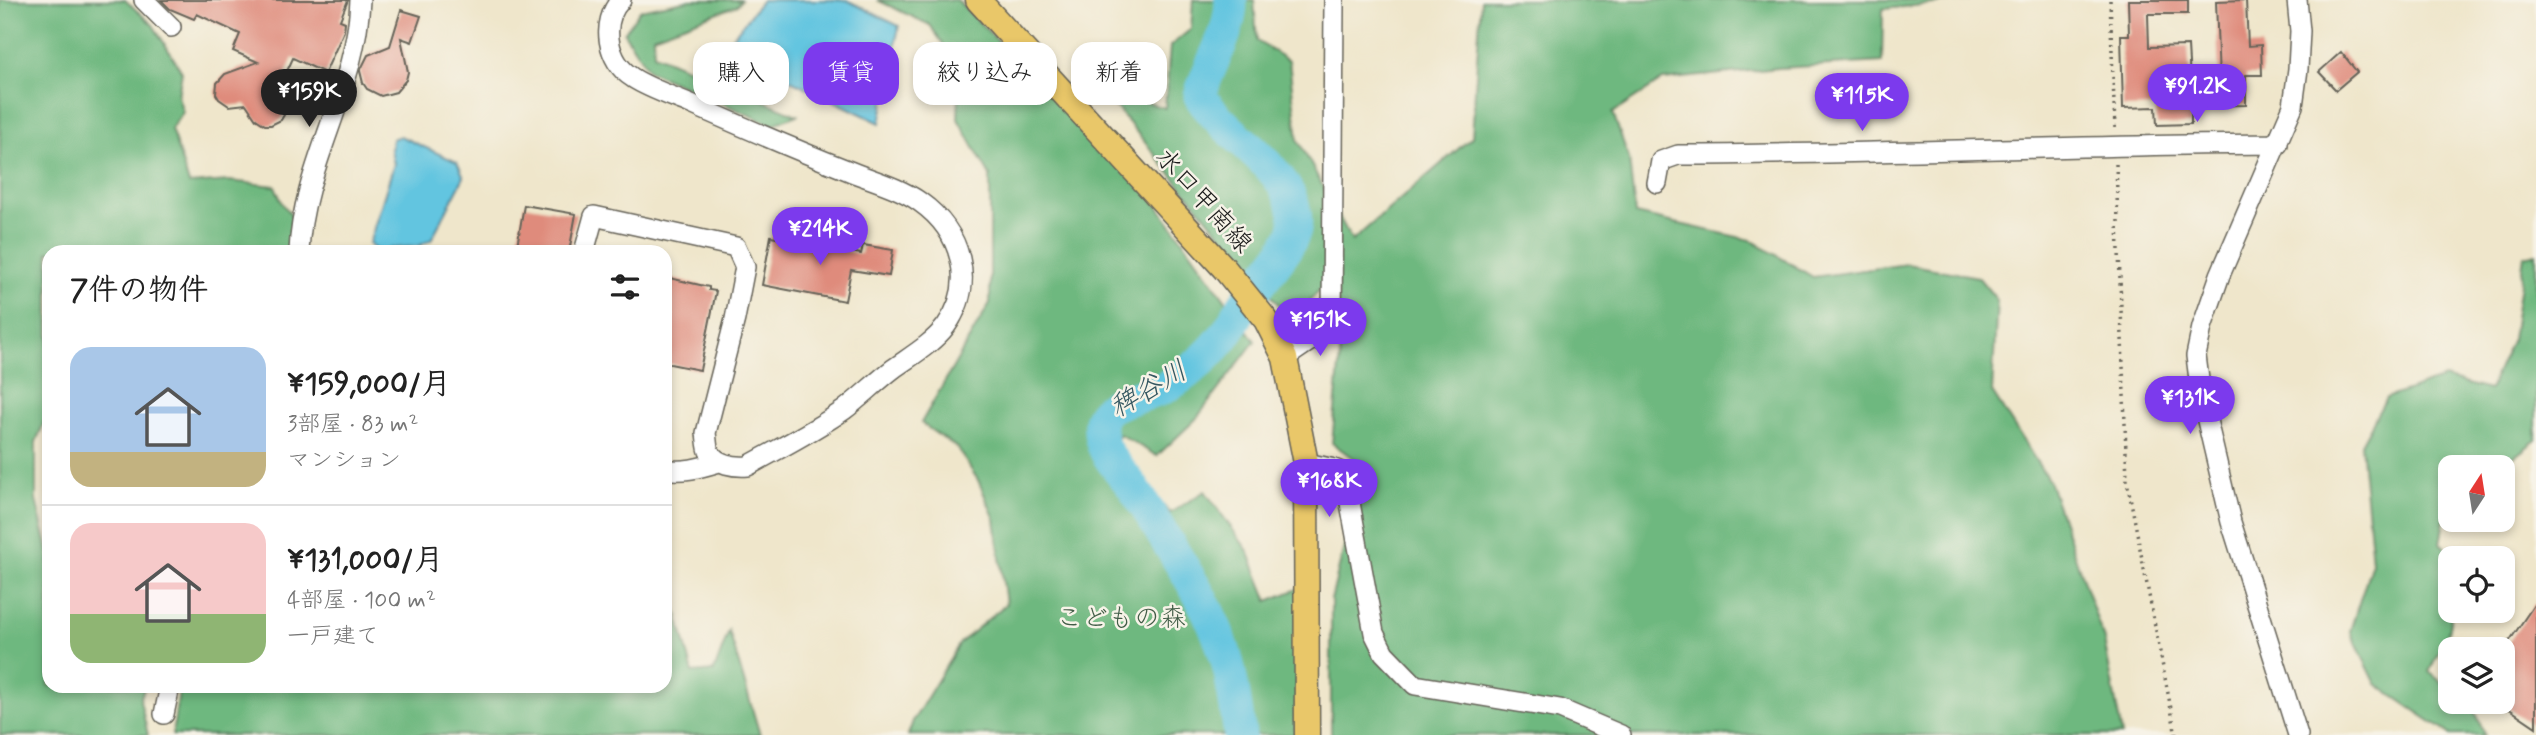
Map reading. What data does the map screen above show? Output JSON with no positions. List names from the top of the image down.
{
  "streets": {
    "main road": ["水口甲南線"]
  },
  "water": ["稗谷川"],
  "parks": ["こどもの森"],
  "north": "top",
  "page": {
    "chip": [
      "購入",
      "賃貸",
      "絞り込み",
      "新着"
    ],
    "price": [
      "¥91.2K",
      "¥159K",
      "¥115K",
      "¥214K",
      "¥151K",
      "¥131K",
      "¥168K"
    ],
    "heading": "7件の物件",
    "list": [
      {
        "name": "¥159,000/月",
        "note": "3部屋 · 83 m² · マンション"
      },
      {
        "name": "¥131,000/月",
        "note": "4部屋 · 100 m² · 一戸建て"
      }
    ]
  }
}
